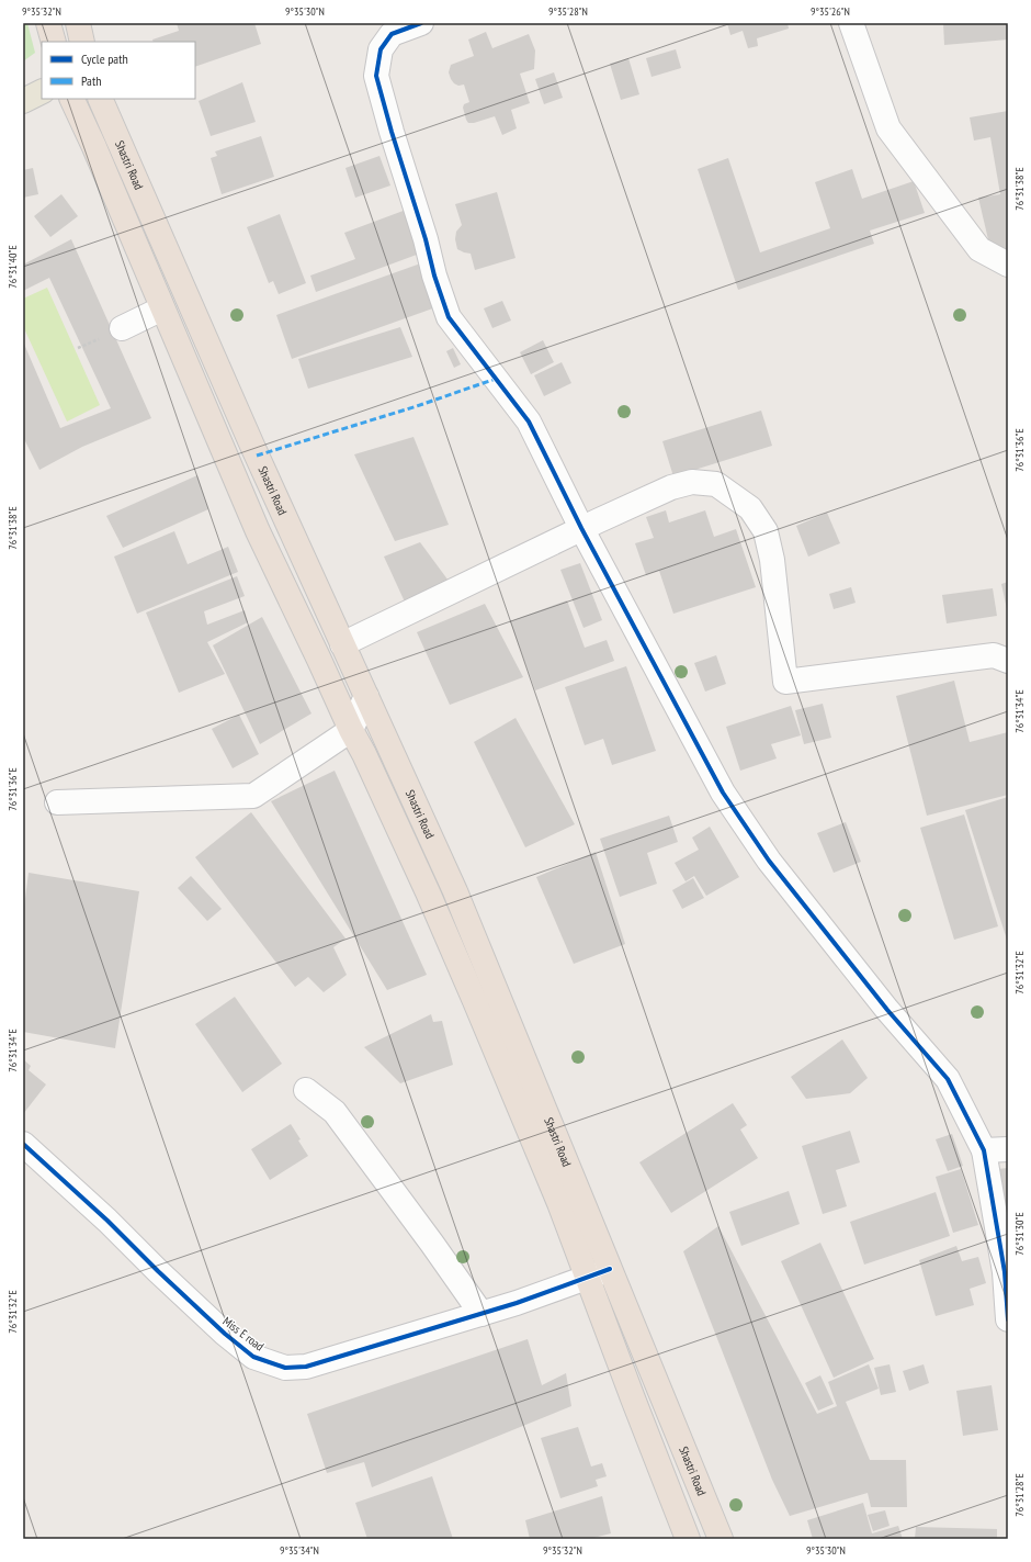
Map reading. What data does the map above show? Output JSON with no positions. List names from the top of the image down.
{
  "streets": {
    "highway": ["Shastri Road"],
    "street": ["Miss E road"]
  },
  "crossings": [
    ["Shastri Road", "Miss E road"]
  ],
  "legend": ["Cycle path", "Path"],
  "coordinates": [
    "9°35'32\"N",
    "9°35'30\"N",
    "9°35'28\"N",
    "9°35'26\"N",
    "76°31'38\"E",
    "76°31'40\"E",
    "76°31'36\"E",
    "76°31'34\"E",
    "76°31'32\"E",
    "76°31'30\"E",
    "76°31'28\"E",
    "9°35'34\"N"
  ]
}
